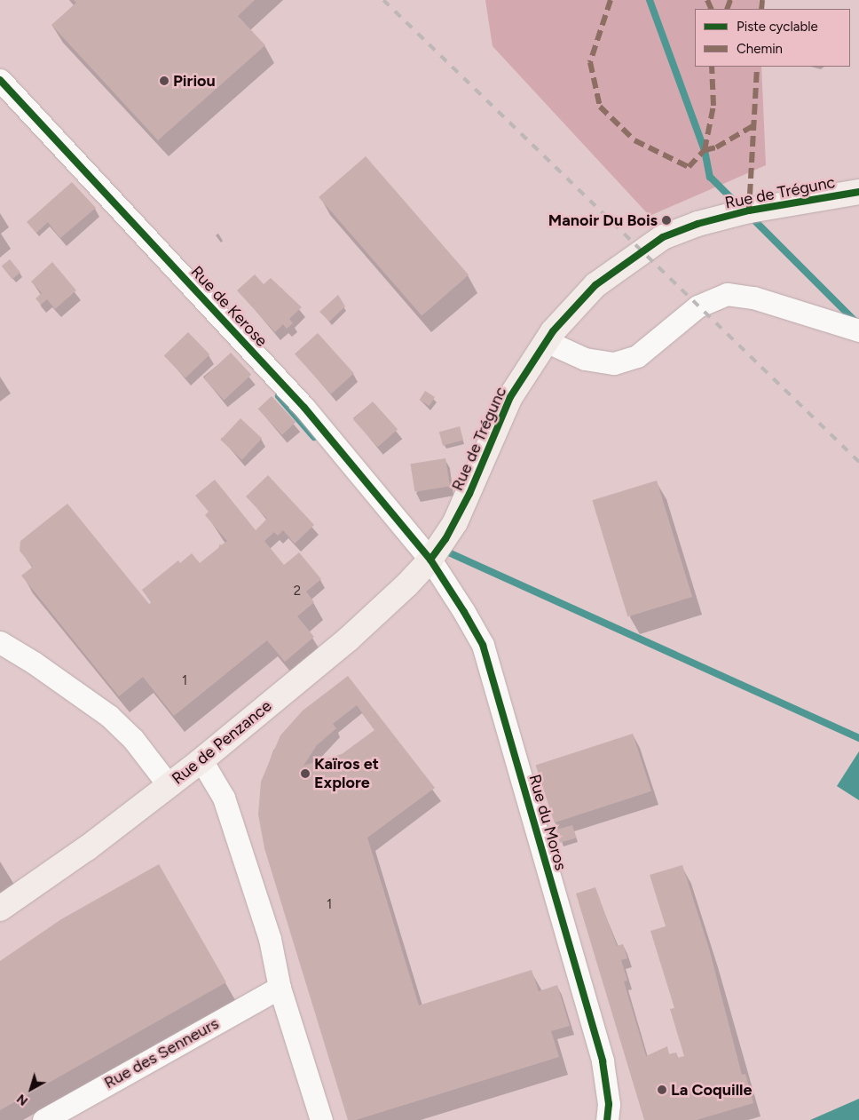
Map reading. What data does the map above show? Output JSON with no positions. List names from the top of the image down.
{
  "streets": {
    "main road": ["Rue de Trégunc", "Rue de Penzance"],
    "street": ["Rue de Kerose", "Rue du Moros", "Rue des Senneurs"]
  },
  "crossings": [
    ["Rue de Trégunc", "Rue de Kerose"],
    ["Rue de Trégunc", "Rue de Penzance"],
    ["Rue de Trégunc", "Rue du Moros"],
    ["Rue de Kerose", "Rue de Penzance"],
    ["Rue de Kerose", "Rue du Moros"],
    ["Rue de Penzance", "Rue du Moros"]
  ],
  "places": [
    "Piriou",
    "Manoir Du Bois",
    "Kaïros et Explore",
    "La Coquille"
  ],
  "house_numbers": ["2", "1", "1"],
  "legend": ["Piste cyclable", "Chemin"],
  "north": "bottom left"
}
